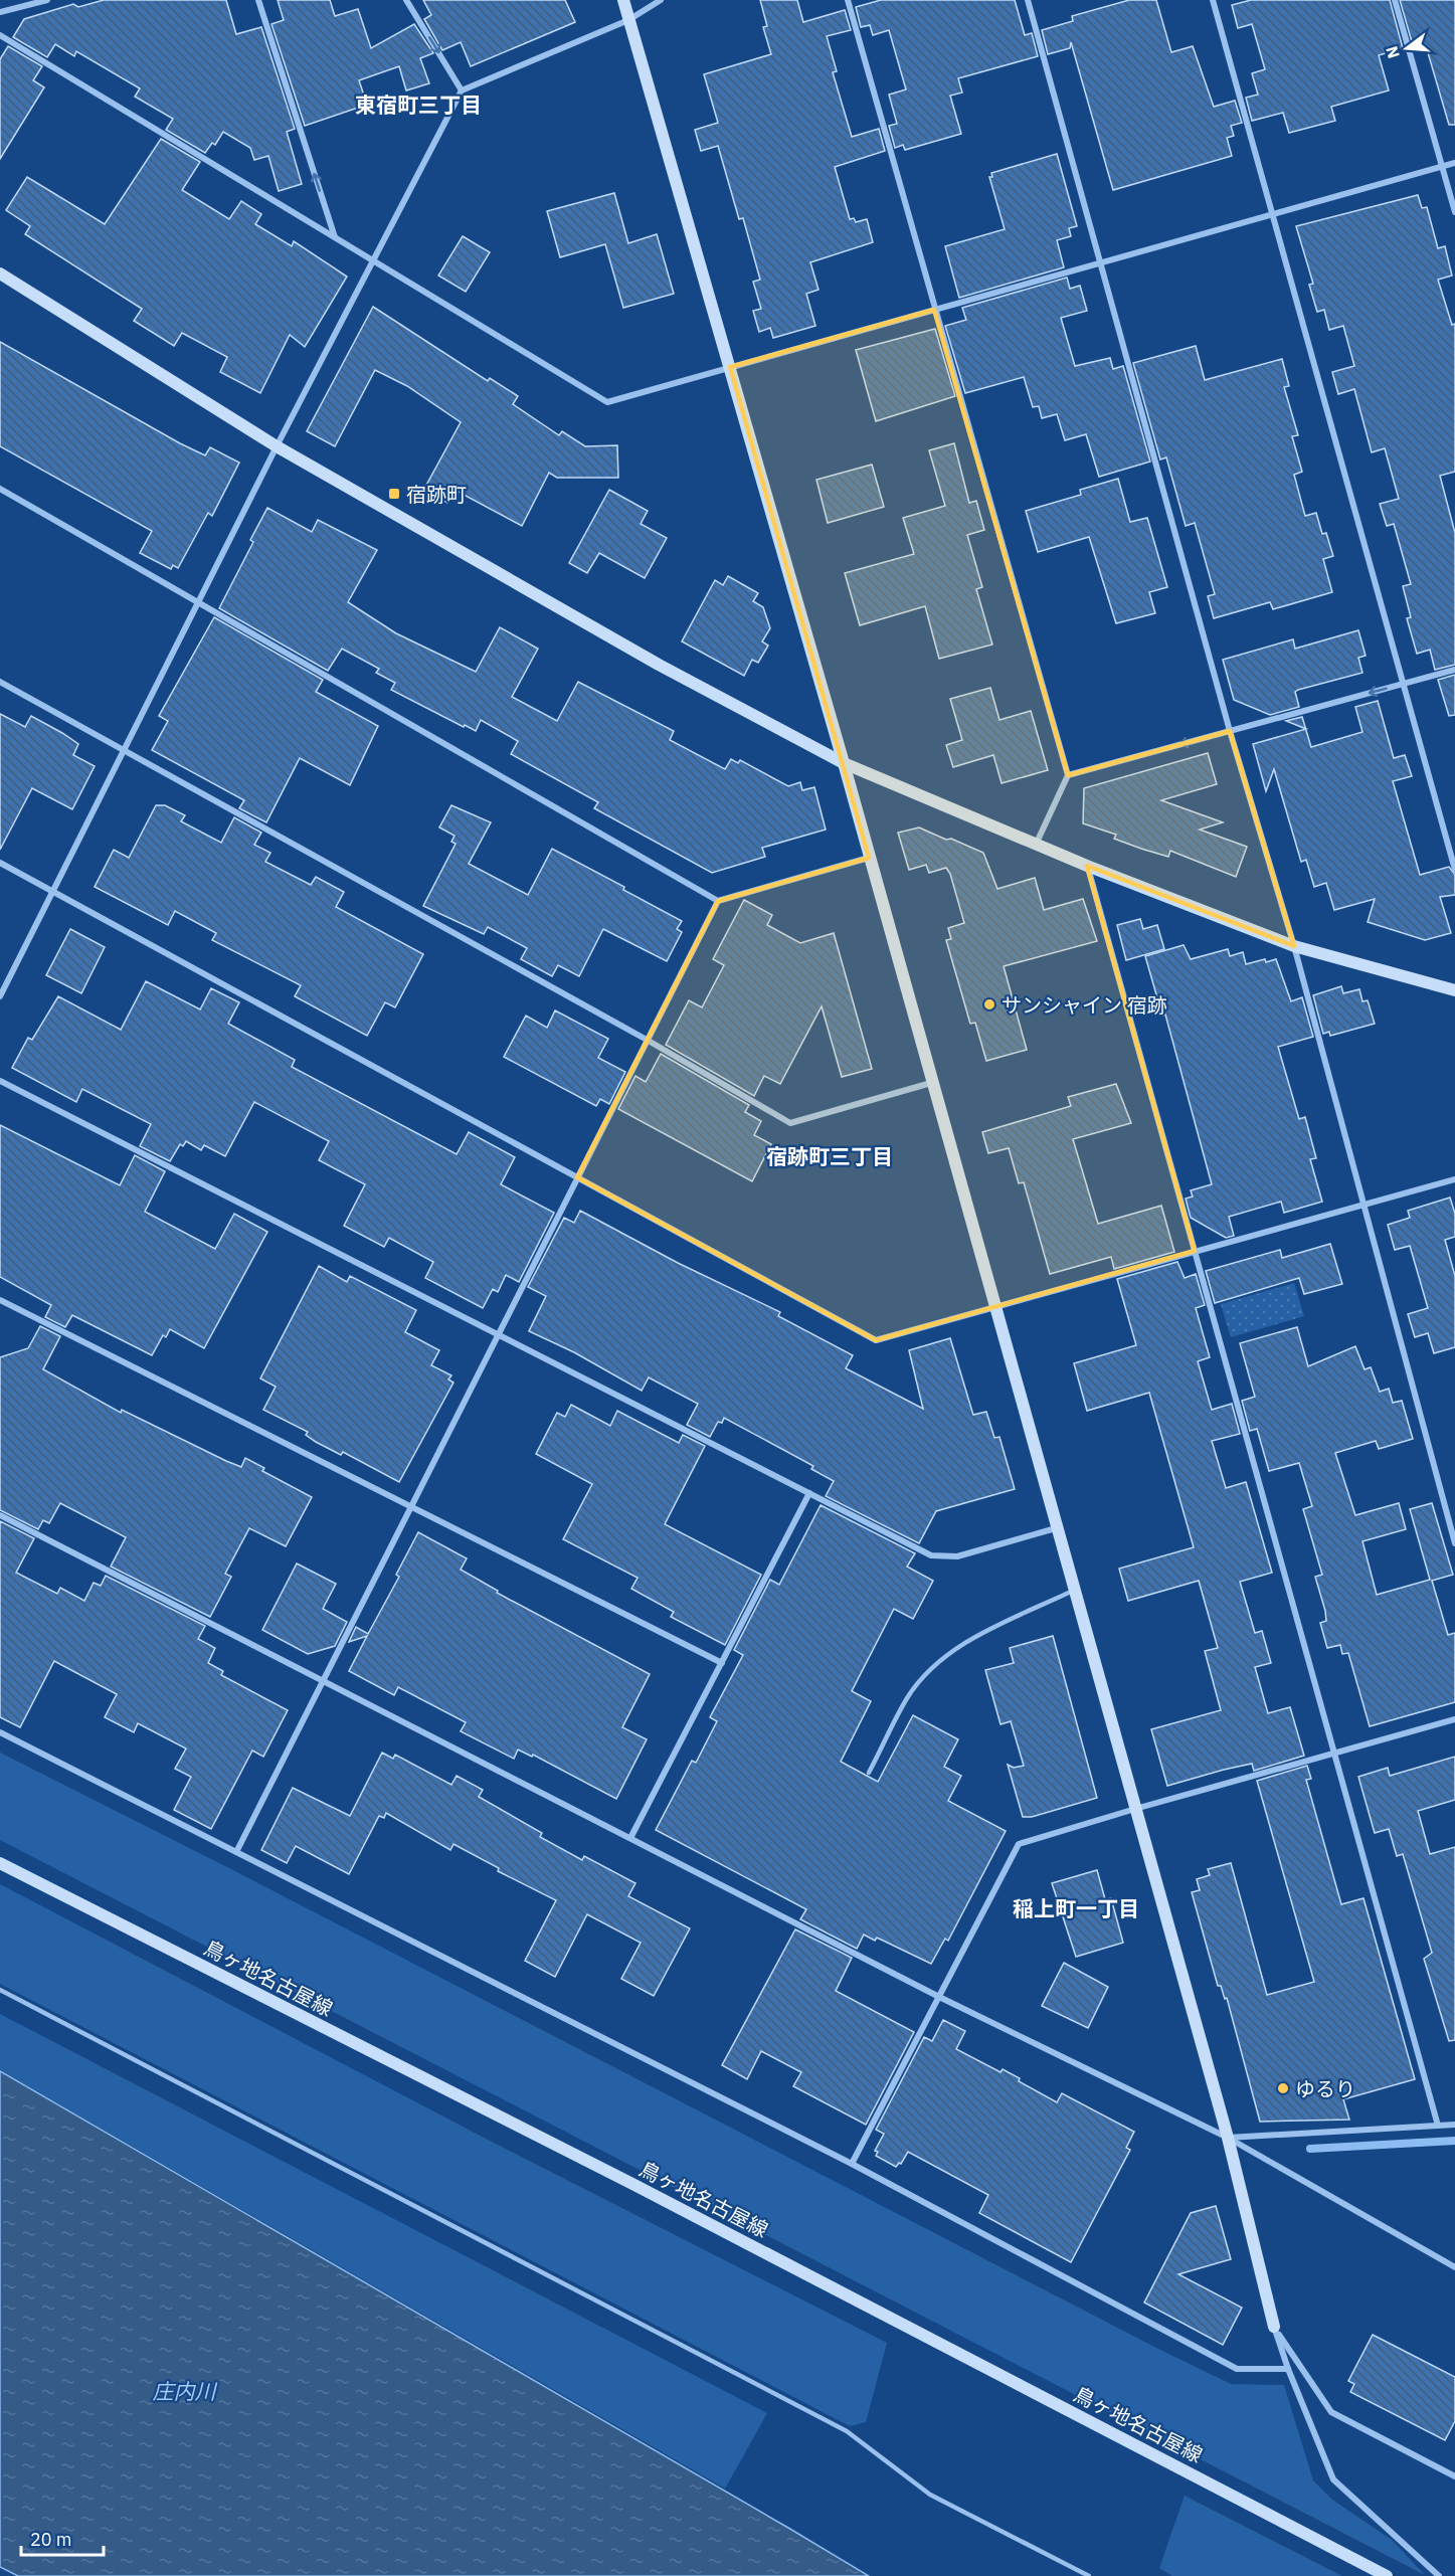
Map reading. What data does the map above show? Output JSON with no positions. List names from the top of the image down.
{
  "streets": {
    "street": ["鳥ヶ地名古屋線"]
  },
  "districts": ["東宿町三丁目", "宿跡町三丁目", "稲上町一丁目"],
  "water": ["庄内川"],
  "places": {
    "transit": ["宿跡町"],
    "other": ["サンシャイン 宿跡", "ゆるり"]
  },
  "scale_bar": "20 m",
  "north": "left"
}
